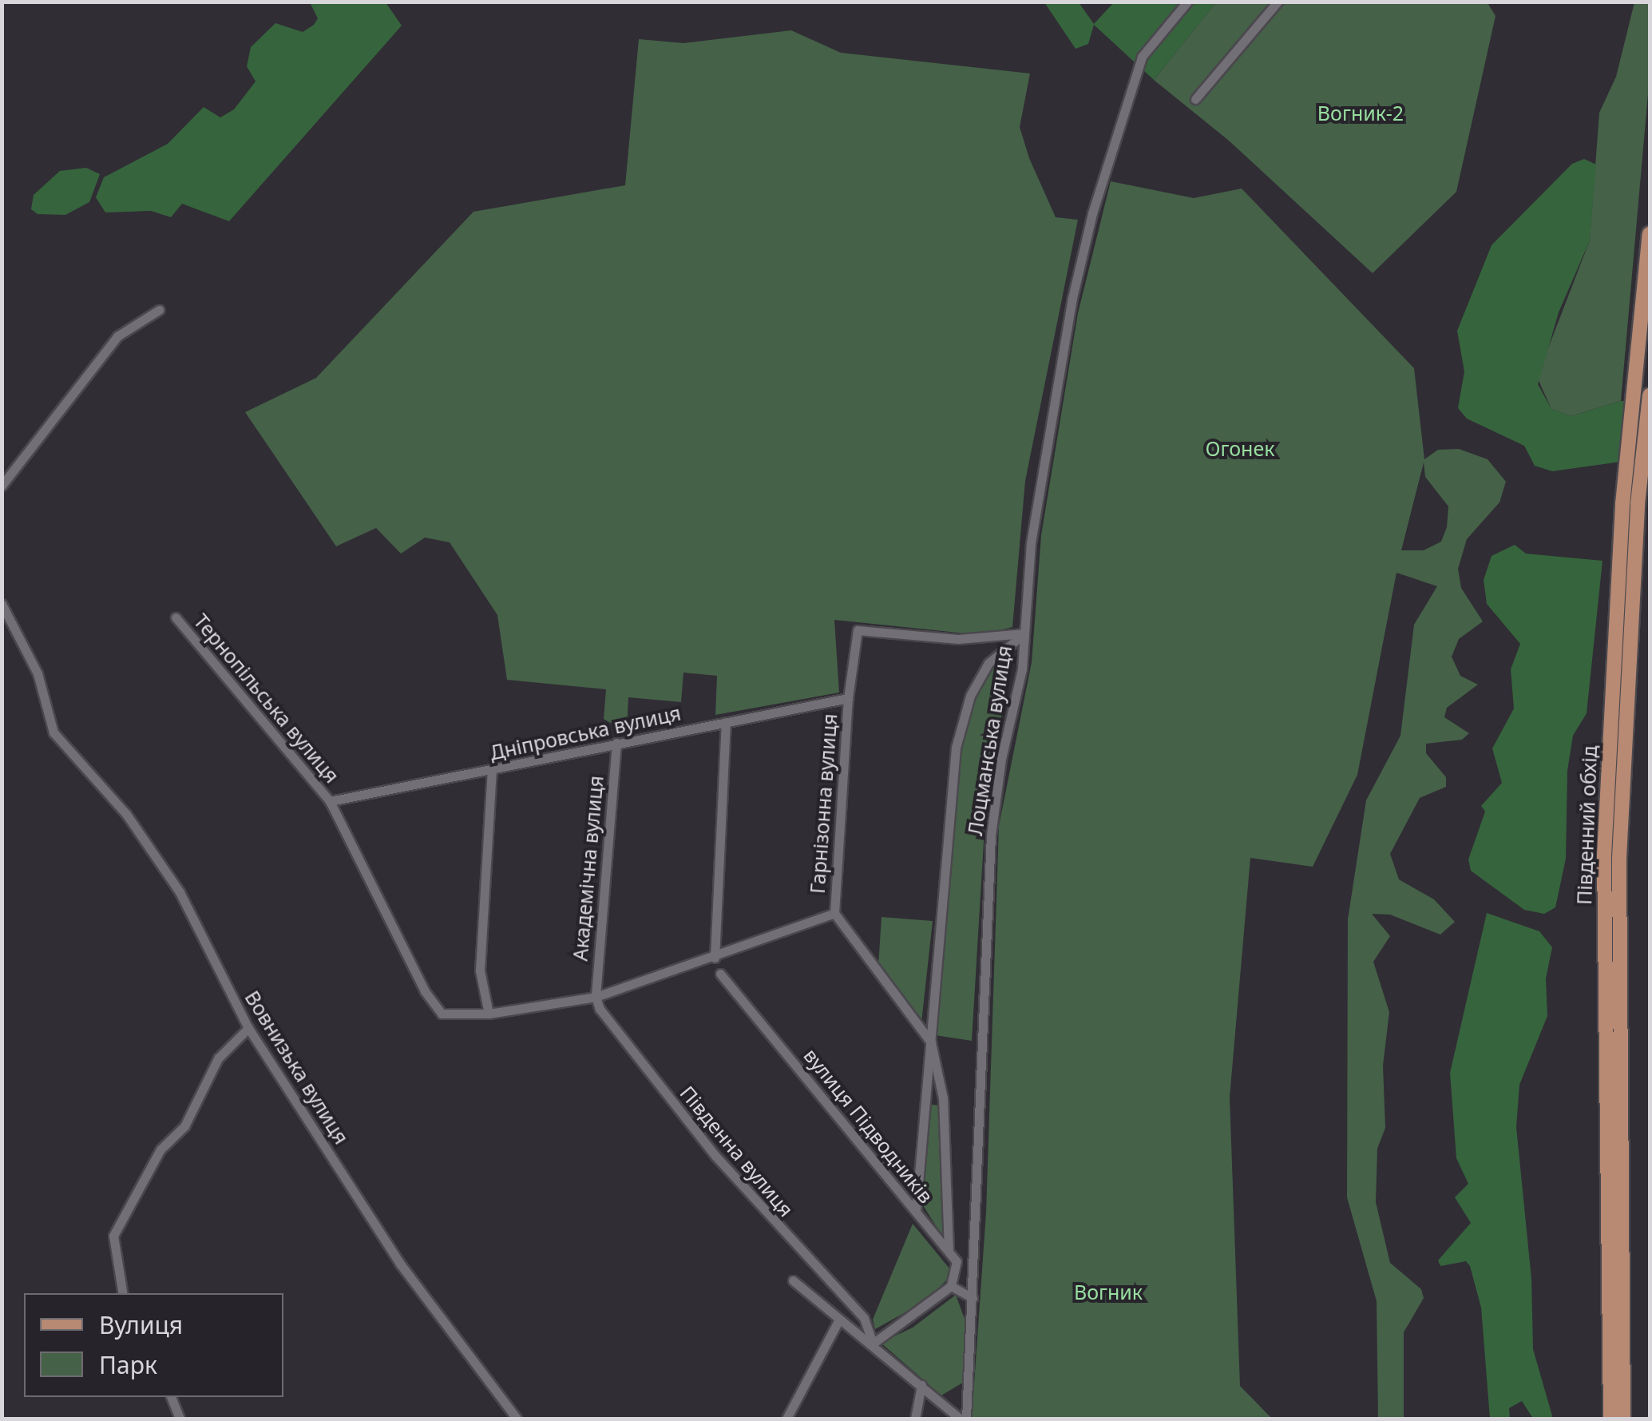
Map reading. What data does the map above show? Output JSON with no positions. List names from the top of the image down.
{
  "streets": {
    "main road": ["Південний обхід"],
    "street": [
      "Тернопільська вулиця",
      "Дніпровська вулиця",
      "Лоцманська вулиця",
      "Гарнізонна вулиця",
      "Академічна вулиця",
      "Вовнизька вулиця",
      "вулиця Підводників",
      "Південна вулиця"
    ]
  },
  "crossings": [
    ["Тернопільська вулиця", "Дніпровська вулиця"],
    ["Дніпровська вулиця", "Гарнізонна вулиця"],
    ["Дніпровська вулиця", "Академічна вулиця"],
    ["Лоцманська вулиця", "Гарнізонна вулиця"],
    ["Академічна вулиця", "Південна вулиця"]
  ],
  "parks": ["Вогник-2", "Огонек", "Вогник"],
  "legend": ["Вулиця", "Парк"]
}
